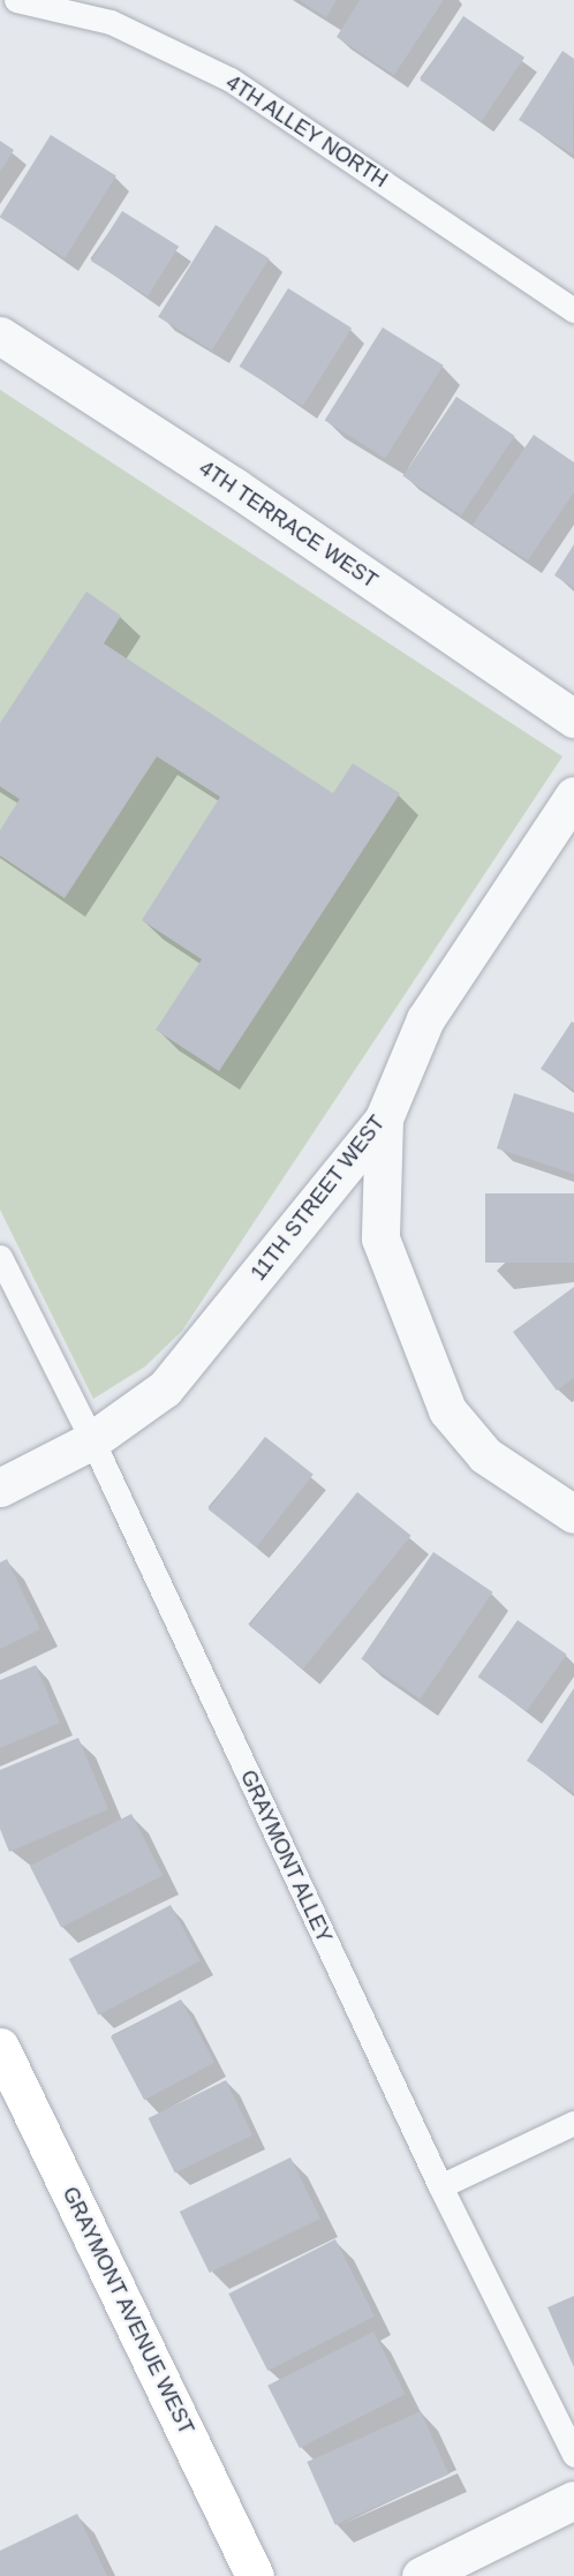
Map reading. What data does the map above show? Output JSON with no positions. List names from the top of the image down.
{
  "streets": {
    "main road": ["GRAYMONT AVENUE WEST"],
    "street": ["4TH TERRACE WEST", "11TH STREET WEST"],
    "lane": ["4TH ALLEY NORTH", "GRAYMONT ALLEY"]
  },
  "crossings": [
    ["11TH STREET WEST", "GRAYMONT ALLEY"]
  ]
}
